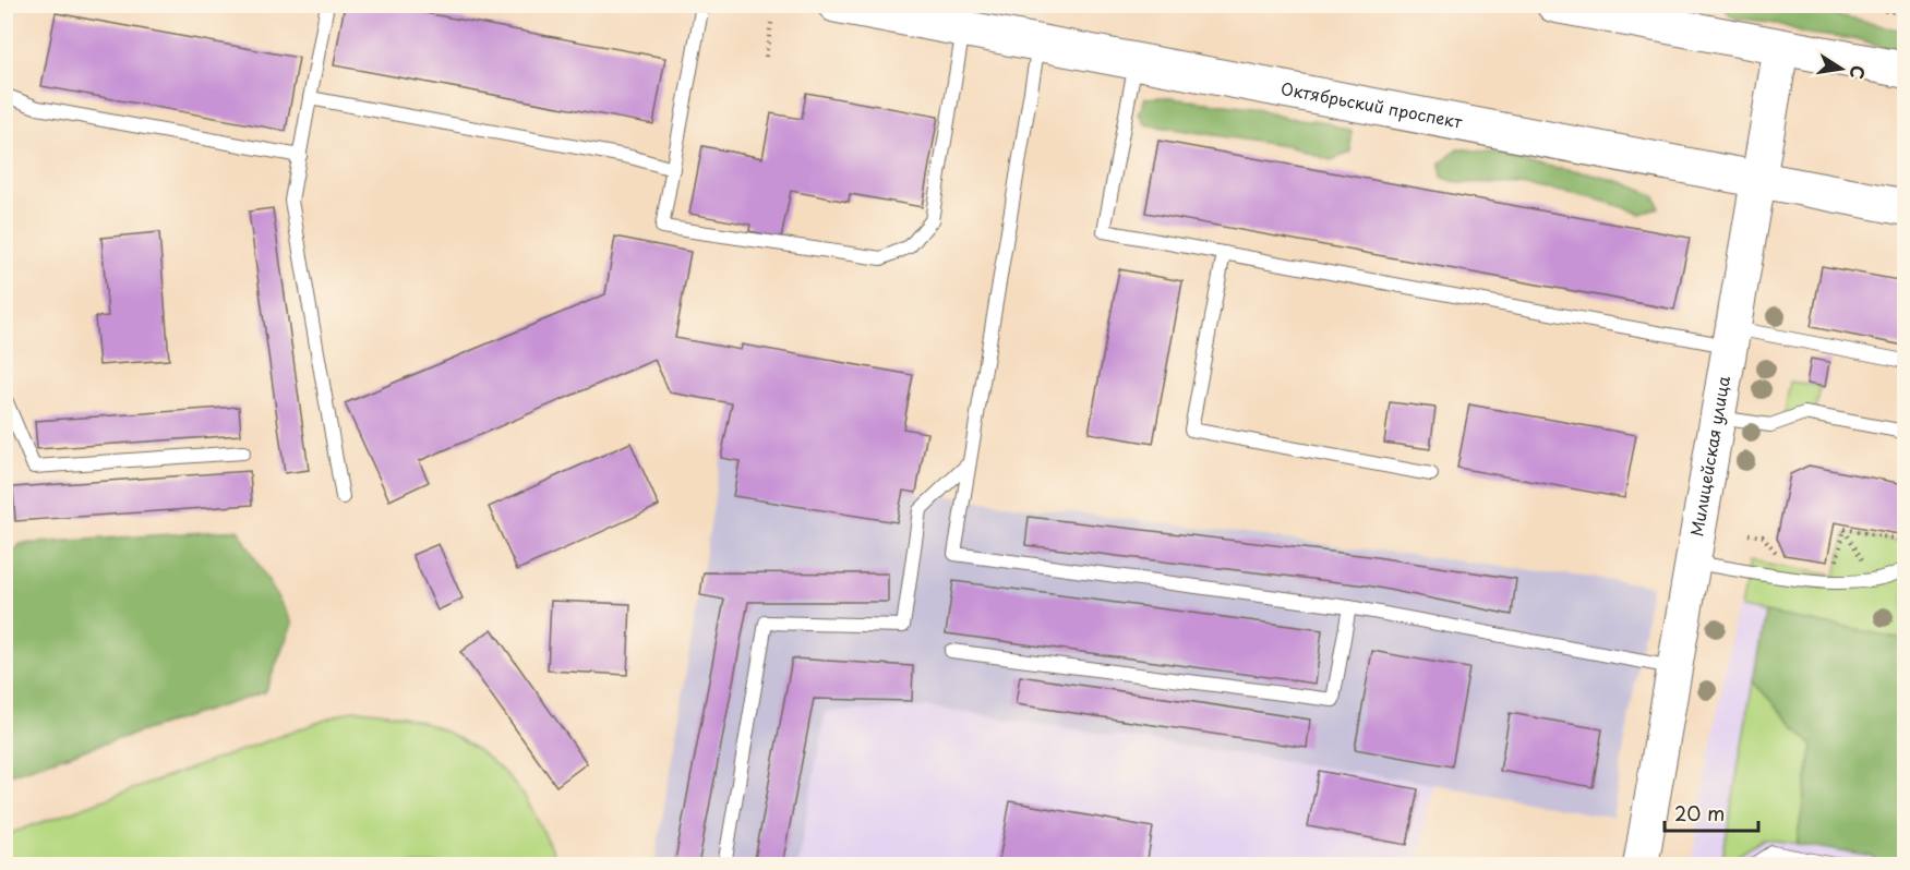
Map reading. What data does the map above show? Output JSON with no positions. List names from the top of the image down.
{
  "streets": {
    "main road": ["Октябрьский проспект"],
    "street": ["Милицейская улица"]
  },
  "crossings": [
    ["Октябрьский проспект", "Милицейская улица"]
  ],
  "scale_bar": "20 m",
  "north": "right"
}
